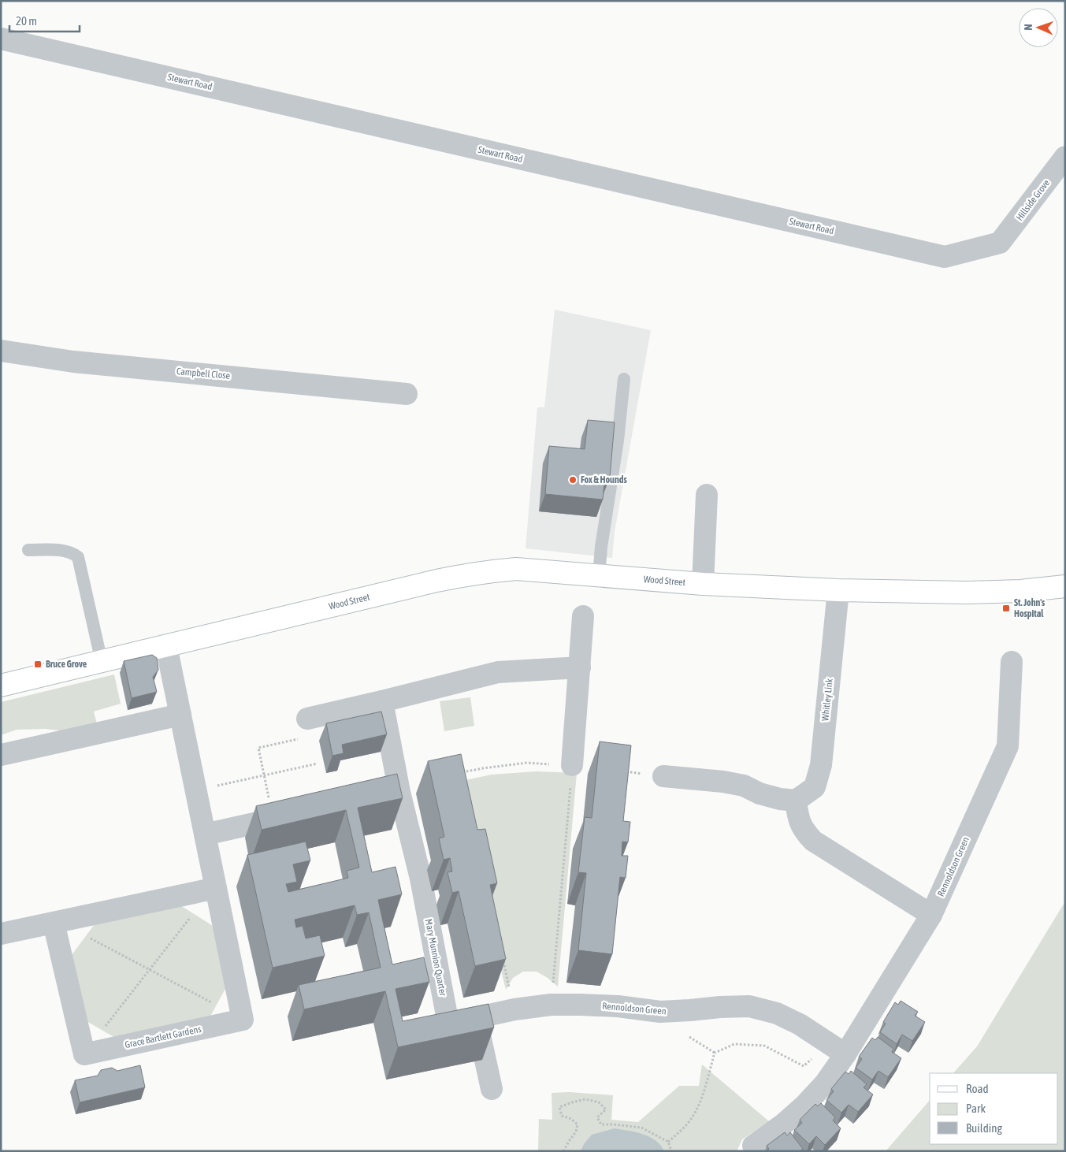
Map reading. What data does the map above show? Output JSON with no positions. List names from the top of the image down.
{
  "streets": {
    "main road": ["Wood Street"],
    "street": [
      "Stewart Road",
      "Hillside Grove",
      "Campbell Close",
      "Whitley Link",
      "Rennoldson Green",
      "Mary Munnion Quarter",
      "Grace Bartlett Gardens"
    ]
  },
  "crossings": [
    ["Stewart Road", "Hillside Grove"],
    ["Wood Street", "Whitley Link"]
  ],
  "places": {
    "other": ["Fox & Hounds"],
    "transit": ["St. John's Hospital", "Bruce Grove"]
  },
  "legend": ["Road", "Park", "Building"],
  "scale_bar": "20 m",
  "north": "left"
}
